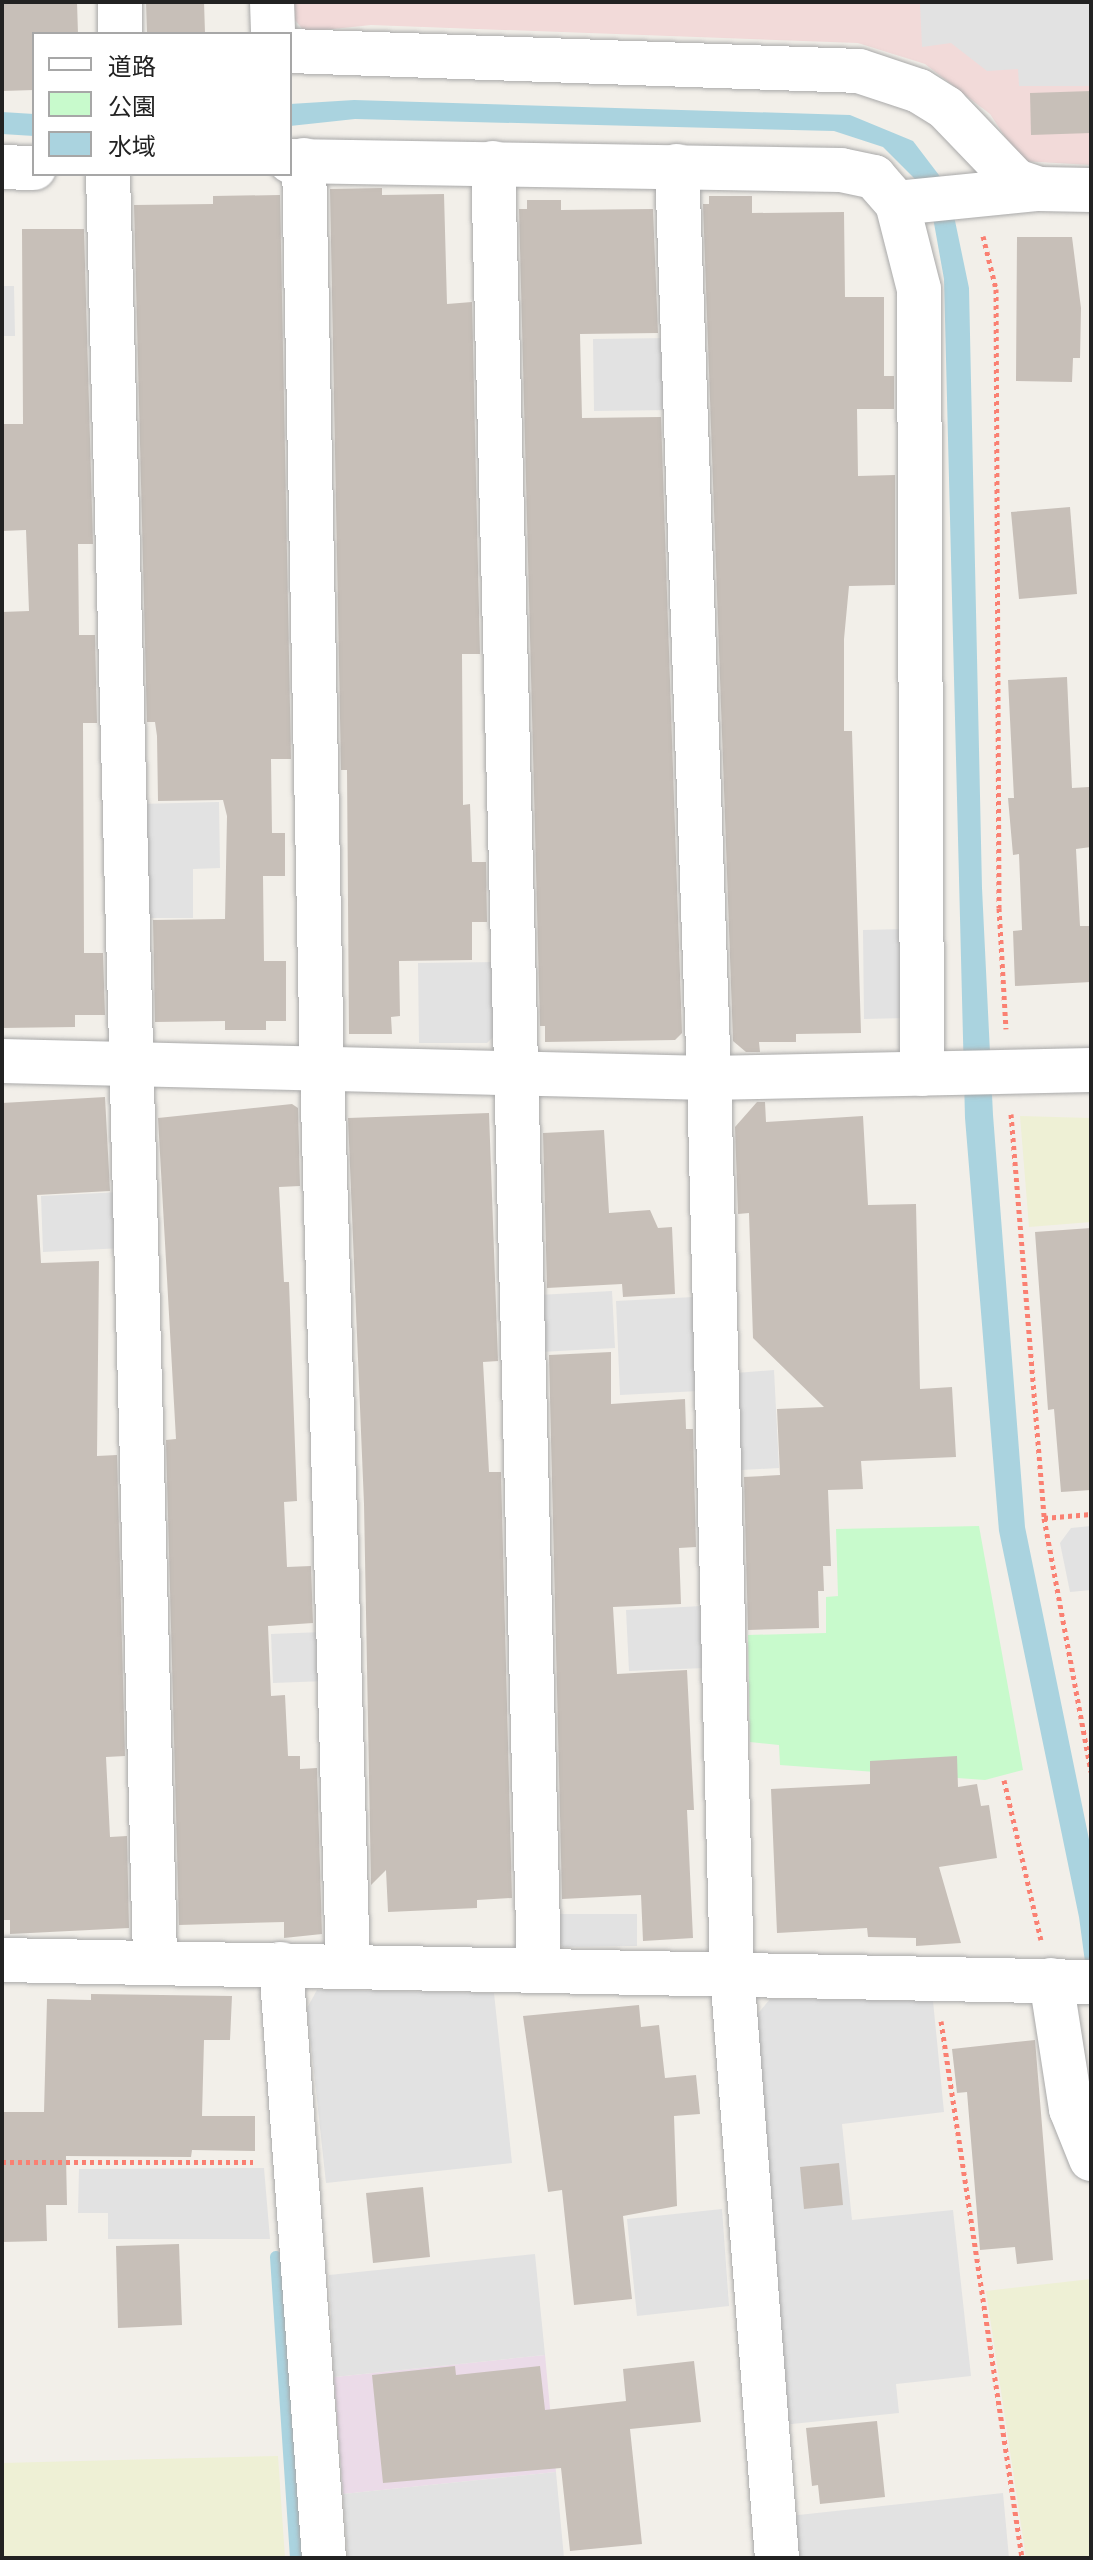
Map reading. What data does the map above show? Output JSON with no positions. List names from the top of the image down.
{
  "legend": ["道路", "公園", "水域"]
}
